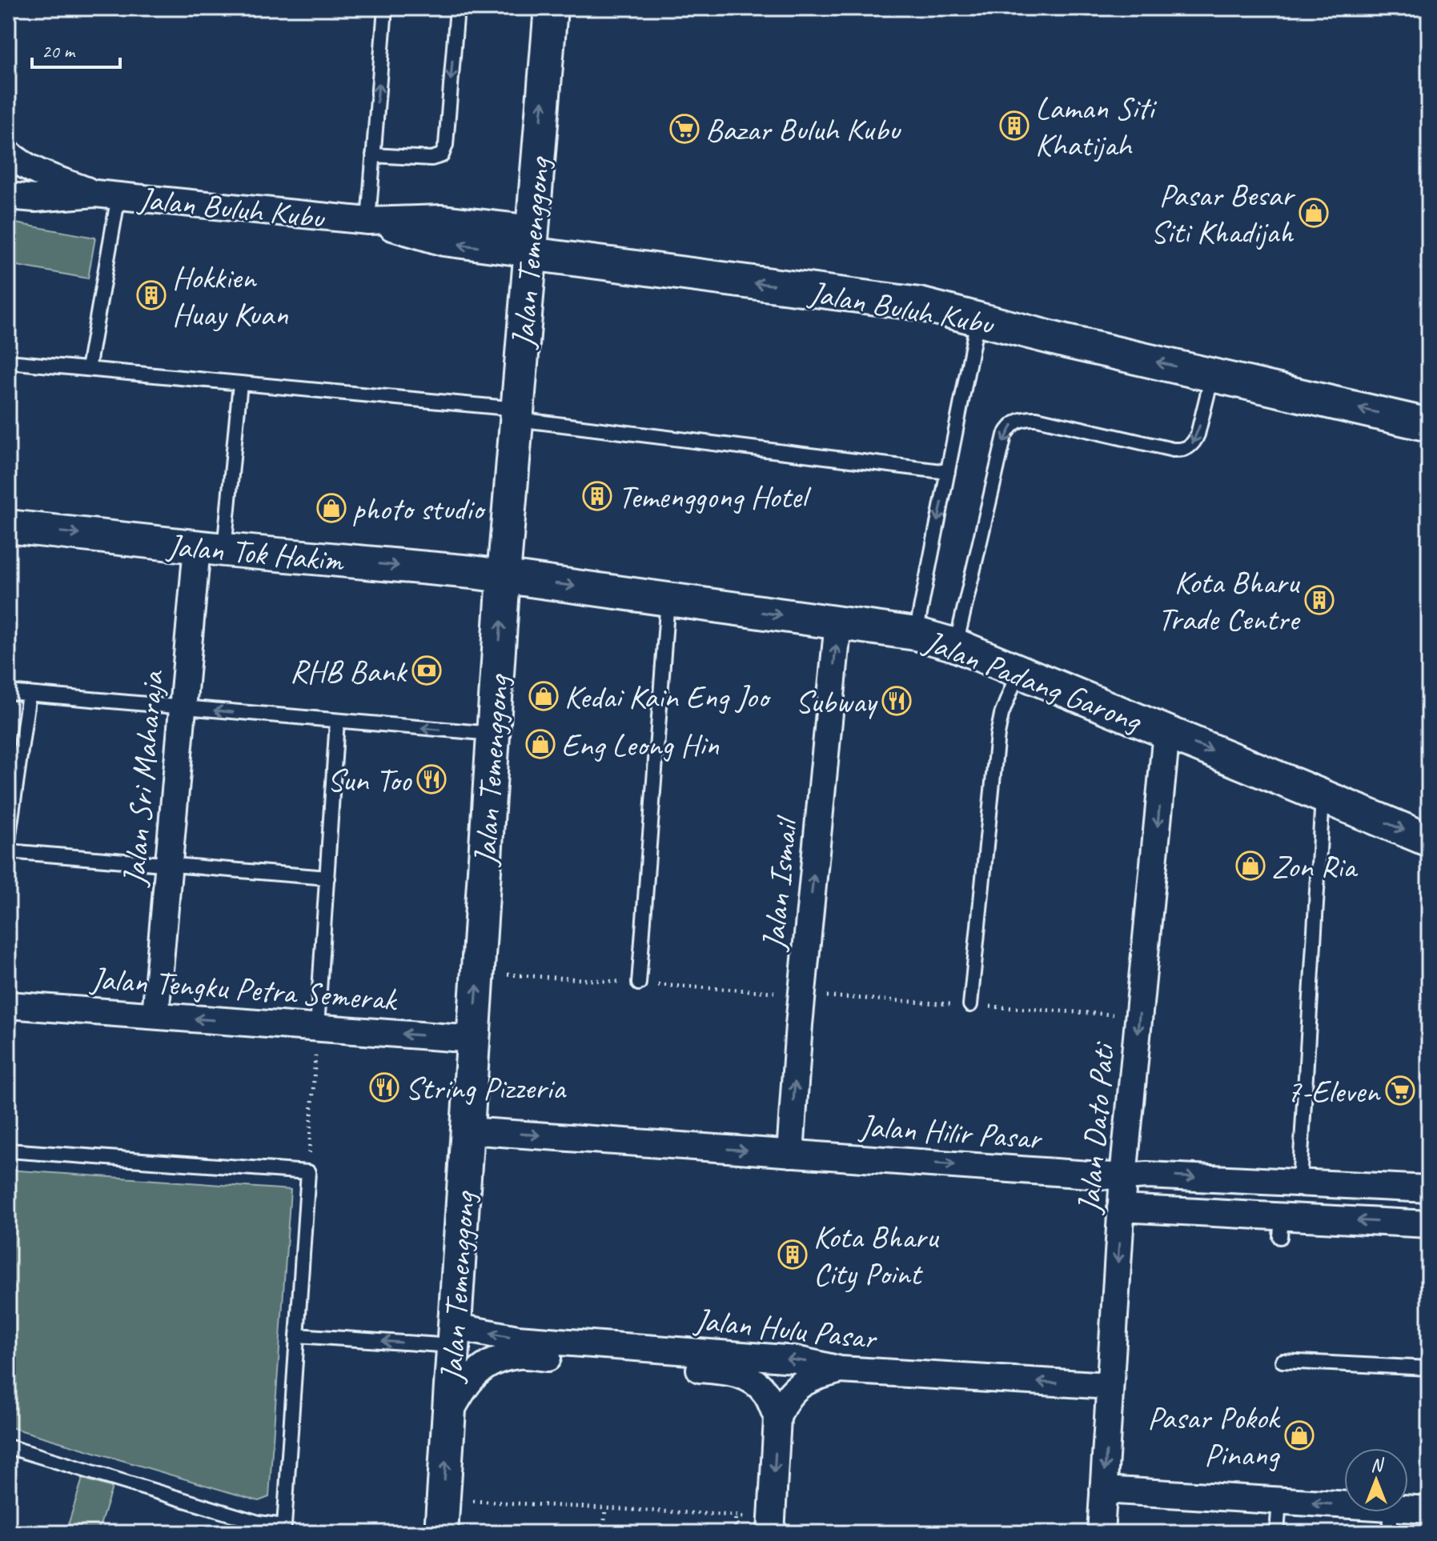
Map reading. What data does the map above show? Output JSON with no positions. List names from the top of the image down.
{
  "streets": {
    "street": [
      "Jalan Buluh Kubu",
      "Jalan Temenggong",
      "Jalan Tok Hakim",
      "Jalan Padang Garong",
      "Jalan Sri Maharaja",
      "Jalan Ismail",
      "Jalan Tengku Petra Semerak",
      "Jalan Dato Pati",
      "Jalan Hilir Pasar",
      "Jalan Hulu Pasar"
    ]
  },
  "crossings": [
    ["Jalan Buluh Kubu", "Jalan Temenggong"],
    ["Jalan Temenggong", "Jalan Tok Hakim"],
    ["Jalan Temenggong", "Jalan Padang Garong"],
    ["Jalan Temenggong", "Jalan Tengku Petra Semerak"],
    ["Jalan Temenggong", "Jalan Hilir Pasar"],
    ["Jalan Temenggong", "Jalan Hulu Pasar"],
    ["Jalan Tok Hakim", "Jalan Padang Garong"],
    ["Jalan Tok Hakim", "Jalan Sri Maharaja"],
    ["Jalan Padang Garong", "Jalan Ismail"],
    ["Jalan Padang Garong", "Jalan Dato Pati"],
    ["Jalan Sri Maharaja", "Jalan Tengku Petra Semerak"],
    ["Jalan Ismail", "Jalan Hilir Pasar"],
    ["Jalan Dato Pati", "Jalan Hilir Pasar"],
    ["Jalan Dato Pati", "Jalan Hulu Pasar"]
  ],
  "one_way": [
    "Jalan Buluh Kubu",
    "Jalan Temenggong",
    "Jalan Tok Hakim",
    "Jalan Padang Garong",
    "Jalan Ismail",
    "Jalan Tengku Petra Semerak",
    "Jalan Dato Pati",
    "Jalan Hilir Pasar",
    "Jalan Hulu Pasar"
  ],
  "places": {
    "building": [
      "Laman Siti Khatijah",
      "Hokkien Huay Kuan",
      "Temenggong Hotel",
      "Kota Bharu Trade Centre",
      "Kota Bharu City Point"
    ],
    "supermarket": ["Bazar Buluh Kubu", "7-Eleven"],
    "shop": [
      "Pasar Besar Siti Khadijah",
      "photo studio",
      "Kedai Kain Eng Joo",
      "Eng Leong Hin",
      "Zon Ria",
      "Pasar Pokok Pinang"
    ],
    "bank": ["RHB Bank"],
    "restaurant": ["Subway", "Sun Too", "String Pizzeria"]
  },
  "scale_bar": "20 m",
  "north": "top"
}
